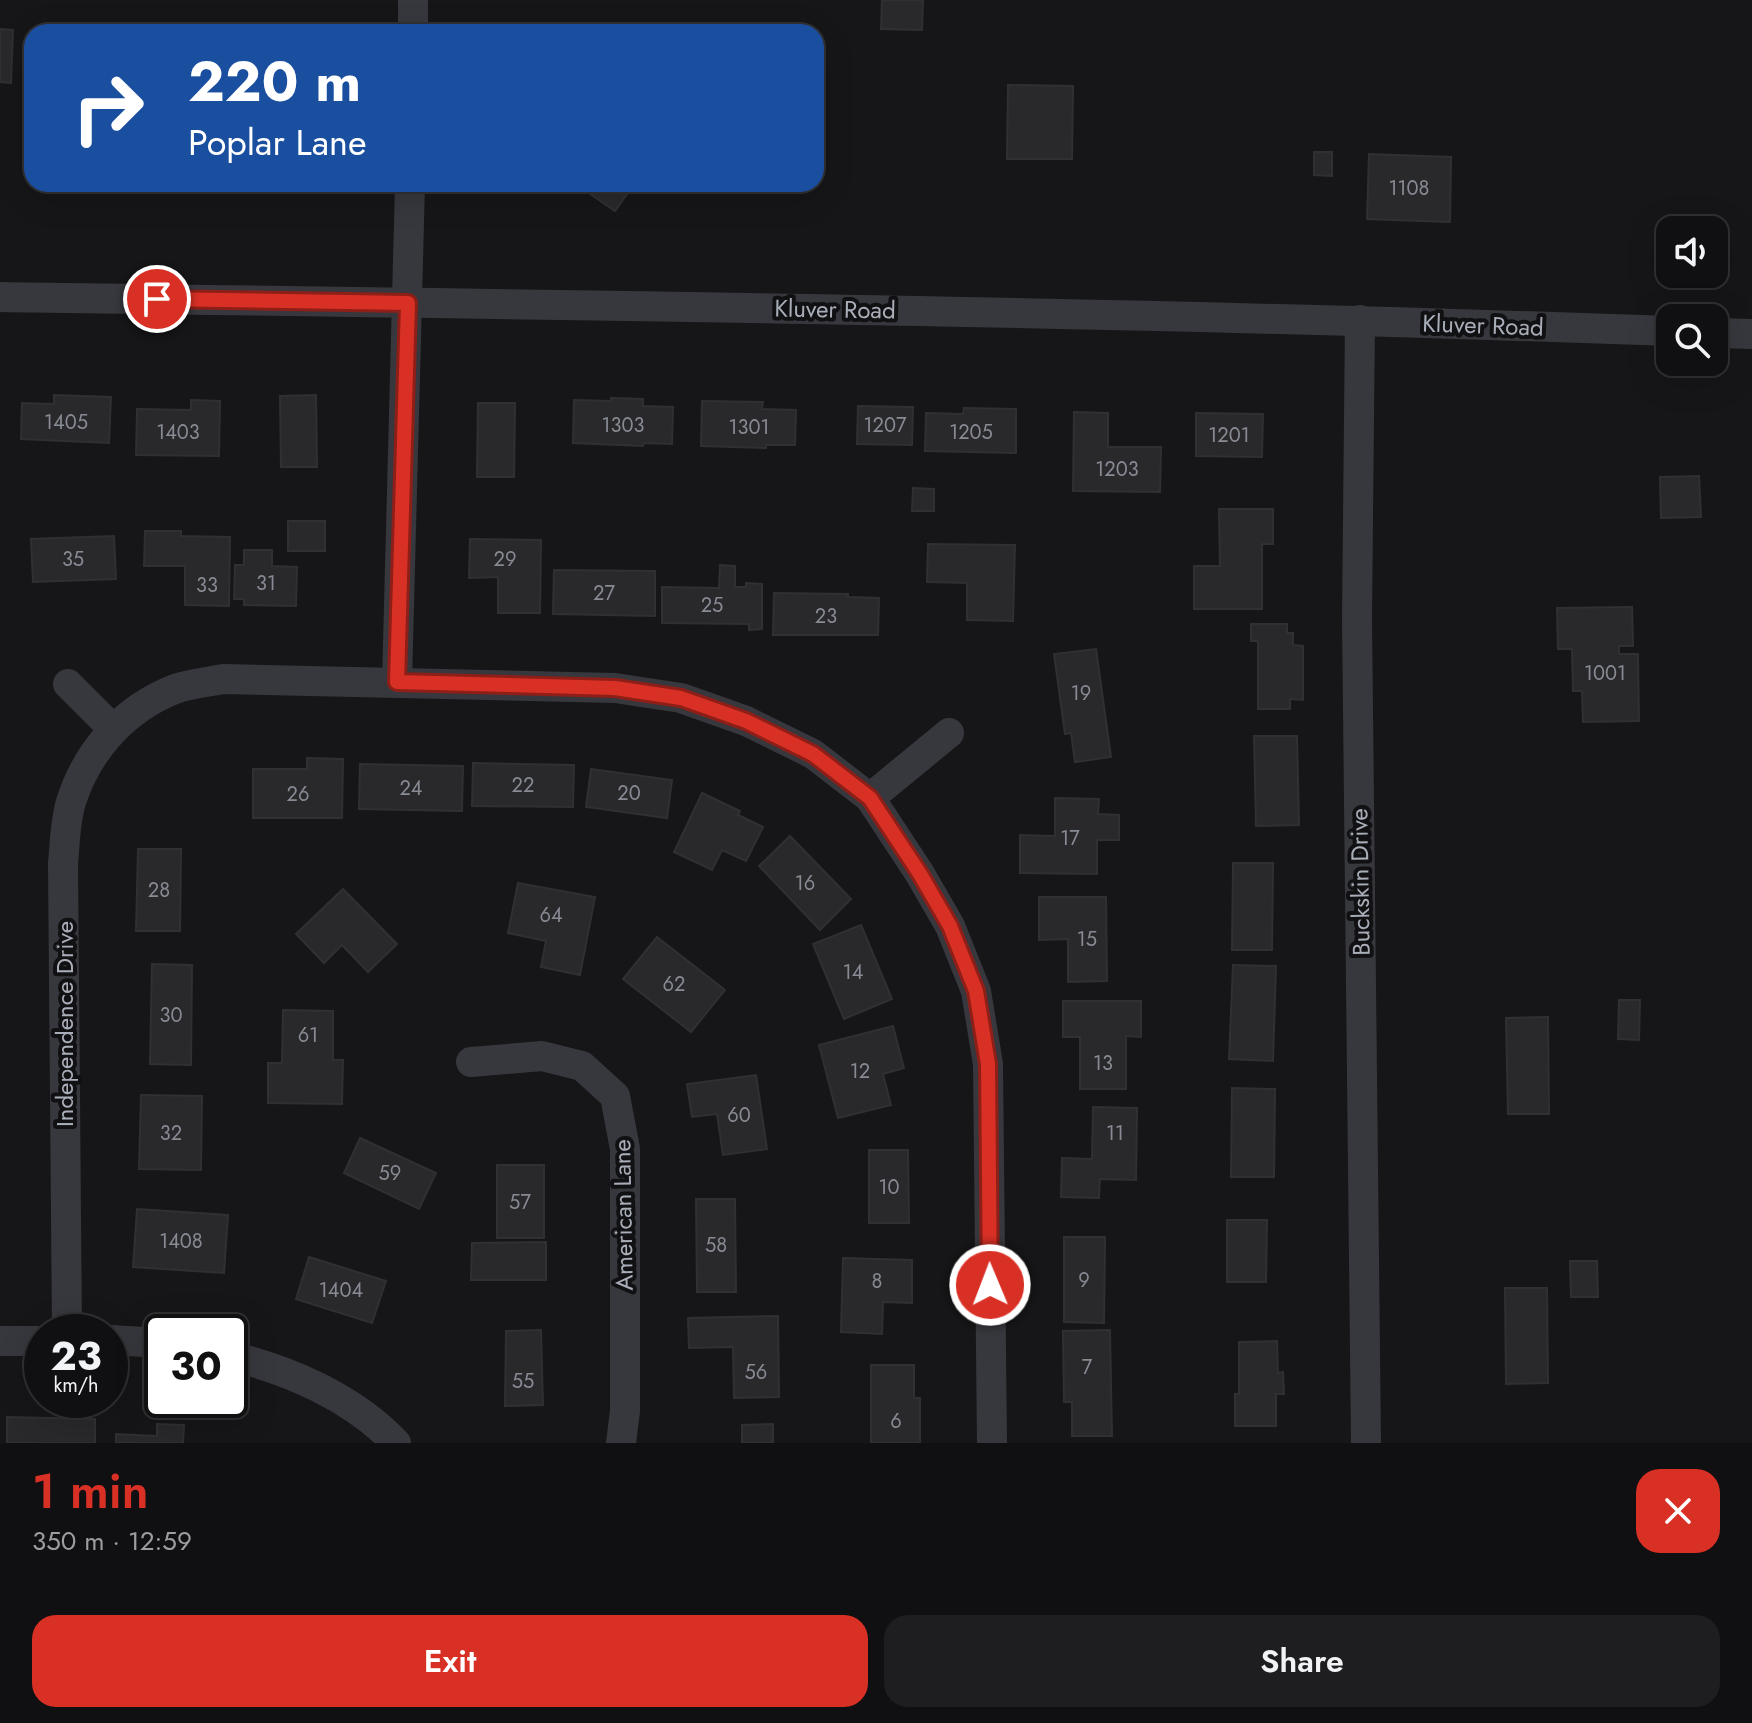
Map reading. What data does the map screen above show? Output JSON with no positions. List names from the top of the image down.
{
  "streets": {
    "street": [
      "Kluver Road",
      "Buckskin Drive",
      "Independence Drive",
      "American Lane"
    ]
  },
  "crossings": [
    ["Kluver Road", "Buckskin Drive"]
  ],
  "house_numbers": [
    "1108",
    "1405",
    "1303",
    "1207",
    "1301",
    "1403",
    "1205",
    "1201",
    "1203",
    "35",
    "29",
    "31",
    "33",
    "27",
    "25",
    "23",
    "1001",
    "19",
    "22",
    "24",
    "20",
    "26",
    "17",
    "16",
    "28",
    "64",
    "15",
    "14",
    "62",
    "30",
    "61",
    "13",
    "12",
    "60",
    "32",
    "11",
    "59",
    "10",
    "57",
    "1408",
    "58",
    "9",
    "8",
    "1404",
    "7",
    "56",
    "55",
    "6"
  ],
  "page": {
    "turn": ["220 m", "Poplar Lane"],
    "speed": "23 km/h",
    "limit": "30",
    "heading": ["1 min", "350 m · 12:59"],
    "buttons": ["Exit", "Share"]
  }
}
